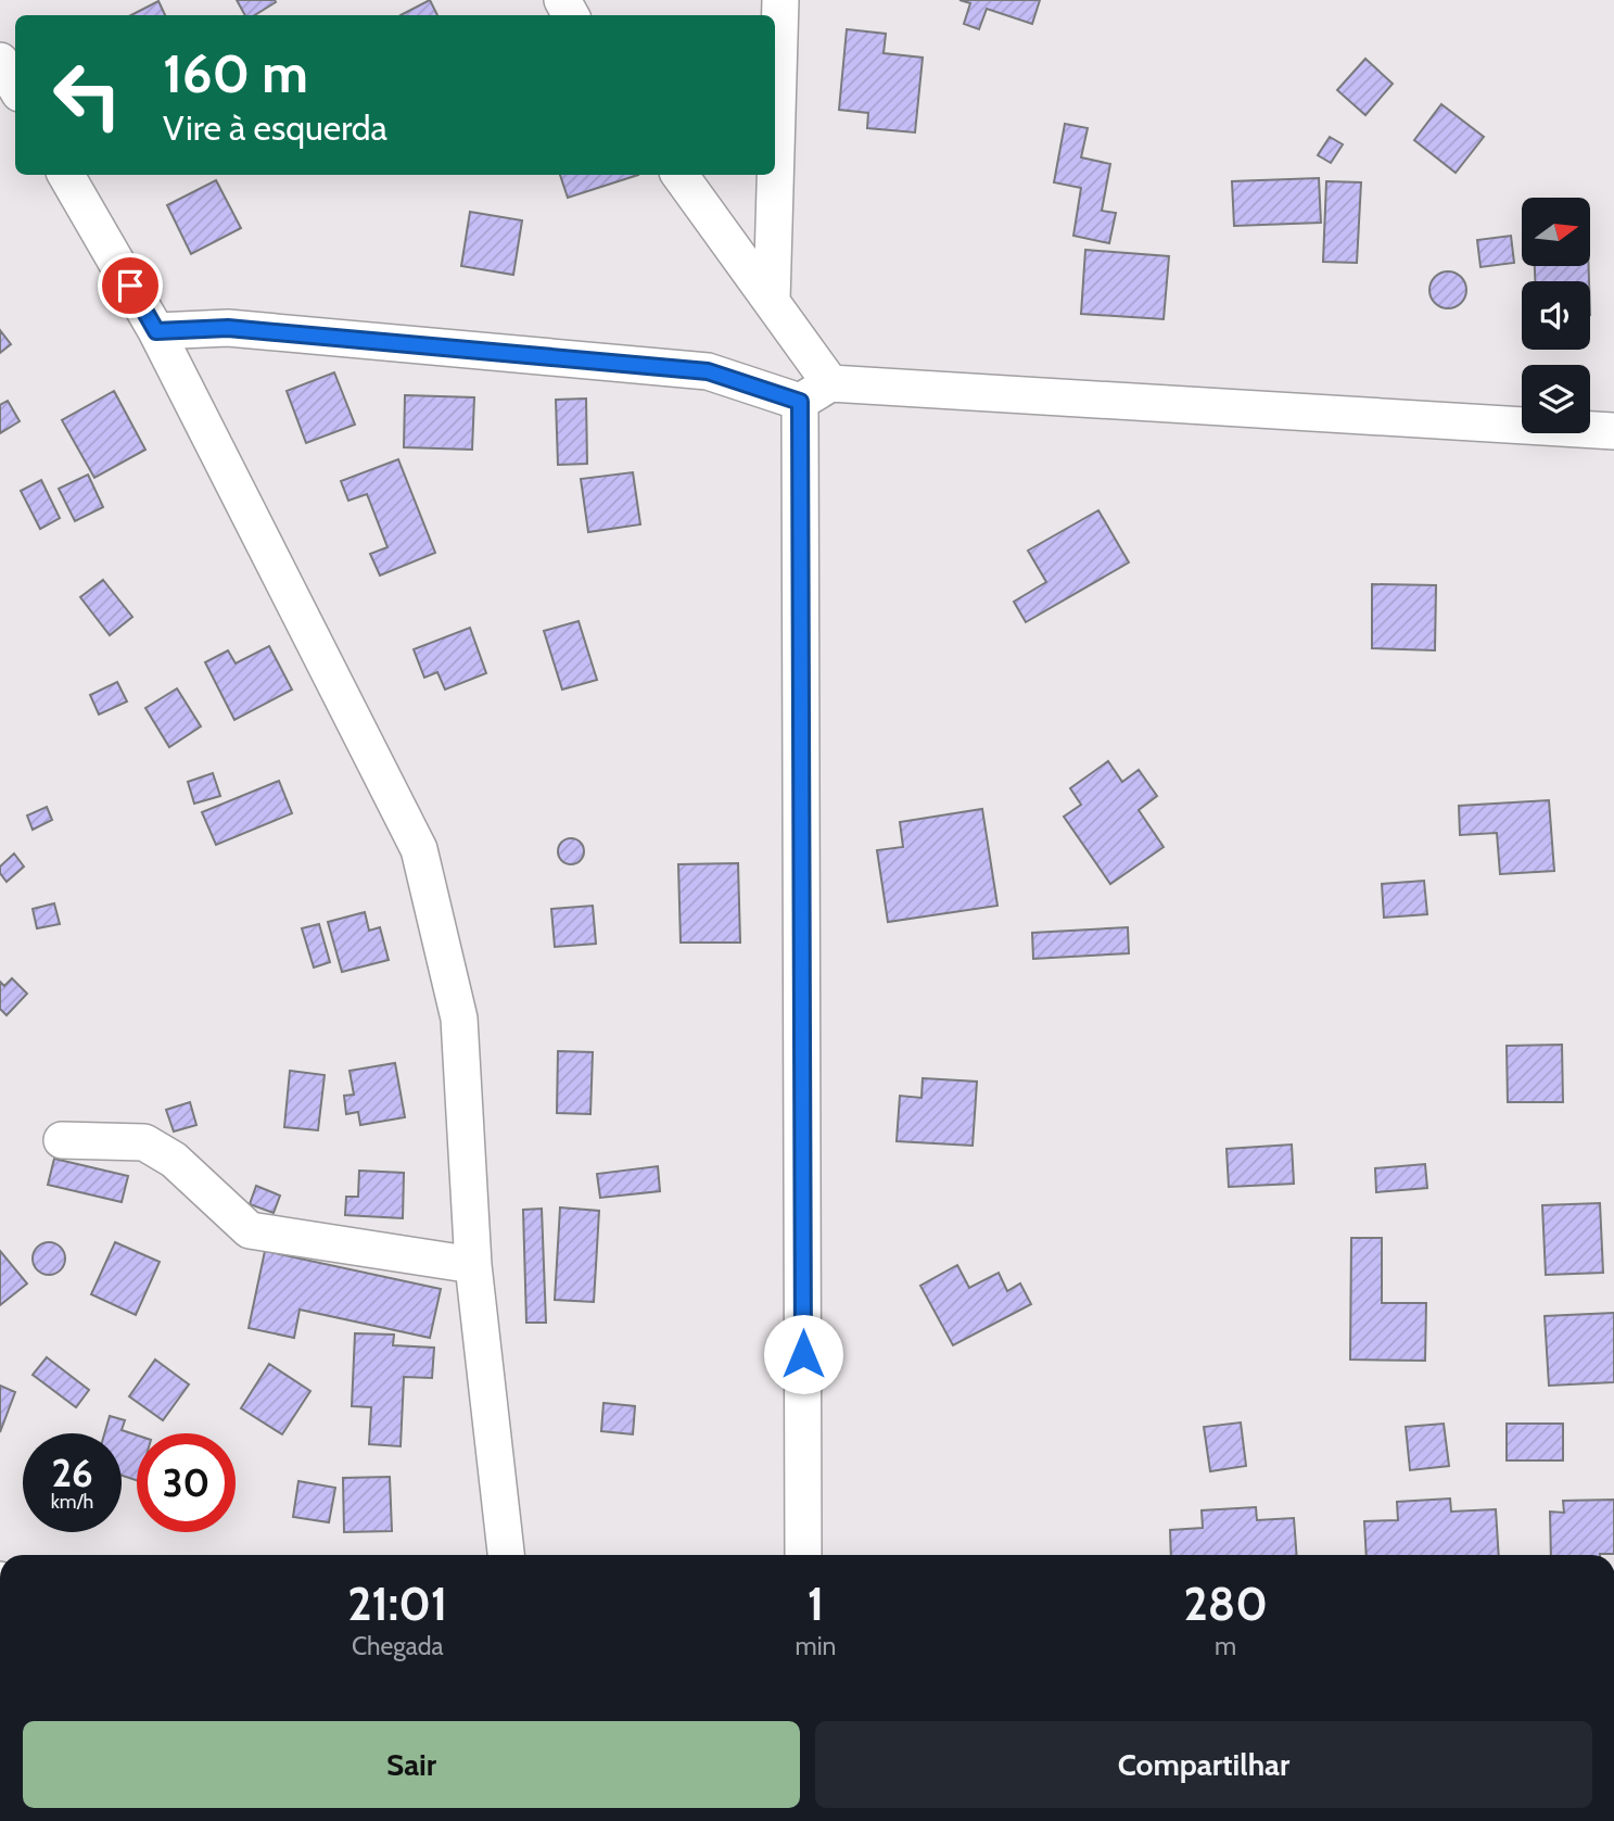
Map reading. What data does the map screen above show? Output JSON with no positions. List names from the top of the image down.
{
  "north": "right",
  "page": {
    "turn": ["160 m", "Vire à esquerda"],
    "speed": "26 km/h",
    "limit": "30",
    "eta": [
      "21:01",
      "Chegada",
      "1",
      "min",
      "280",
      "m"
    ],
    "buttons": ["Sair", "Compartilhar"]
  }
}
